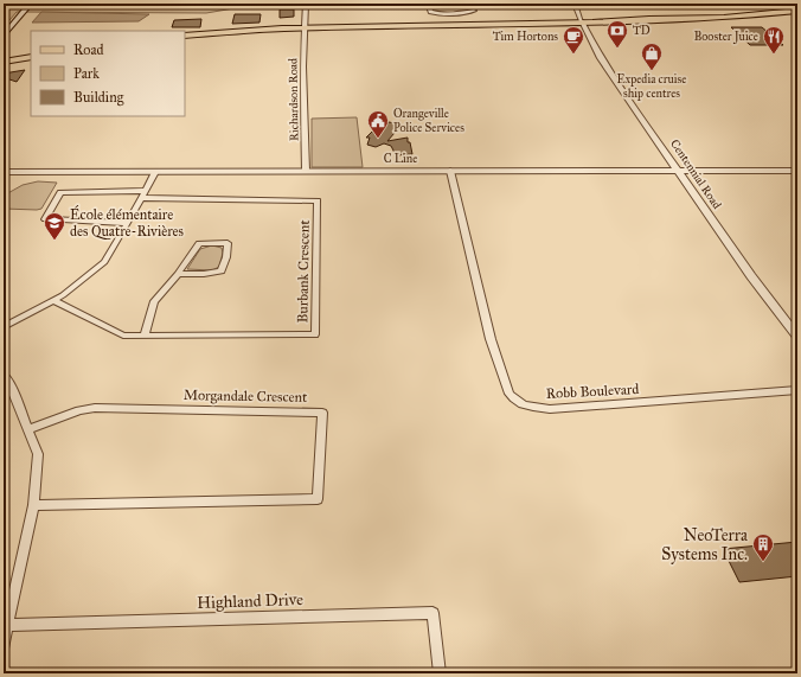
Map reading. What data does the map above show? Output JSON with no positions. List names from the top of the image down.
{
  "streets": {
    "street": [
      "Richardson Road",
      "C Line",
      "Centennial Road",
      "Burbank Crescent",
      "Robb Boulevard",
      "Morgandale Crescent",
      "Highland Drive"
    ]
  },
  "crossings": [
    ["Richardson Road", "C Line"],
    ["C Line", "Centennial Road"],
    ["C Line", "Robb Boulevard"]
  ],
  "places": {
    "bank": ["TD"],
    "cafe": ["Tim Hortons"],
    "restaurant": ["Booster Juice"],
    "shop": ["Expedia cruise ship centres"],
    "public building": ["Orangeville Police Services"],
    "school or university": ["École élémentaire des Quatre-Rivières"],
    "building": ["NeoTerra Systems Inc."]
  },
  "legend": ["Road", "Park", "Building"]
}
